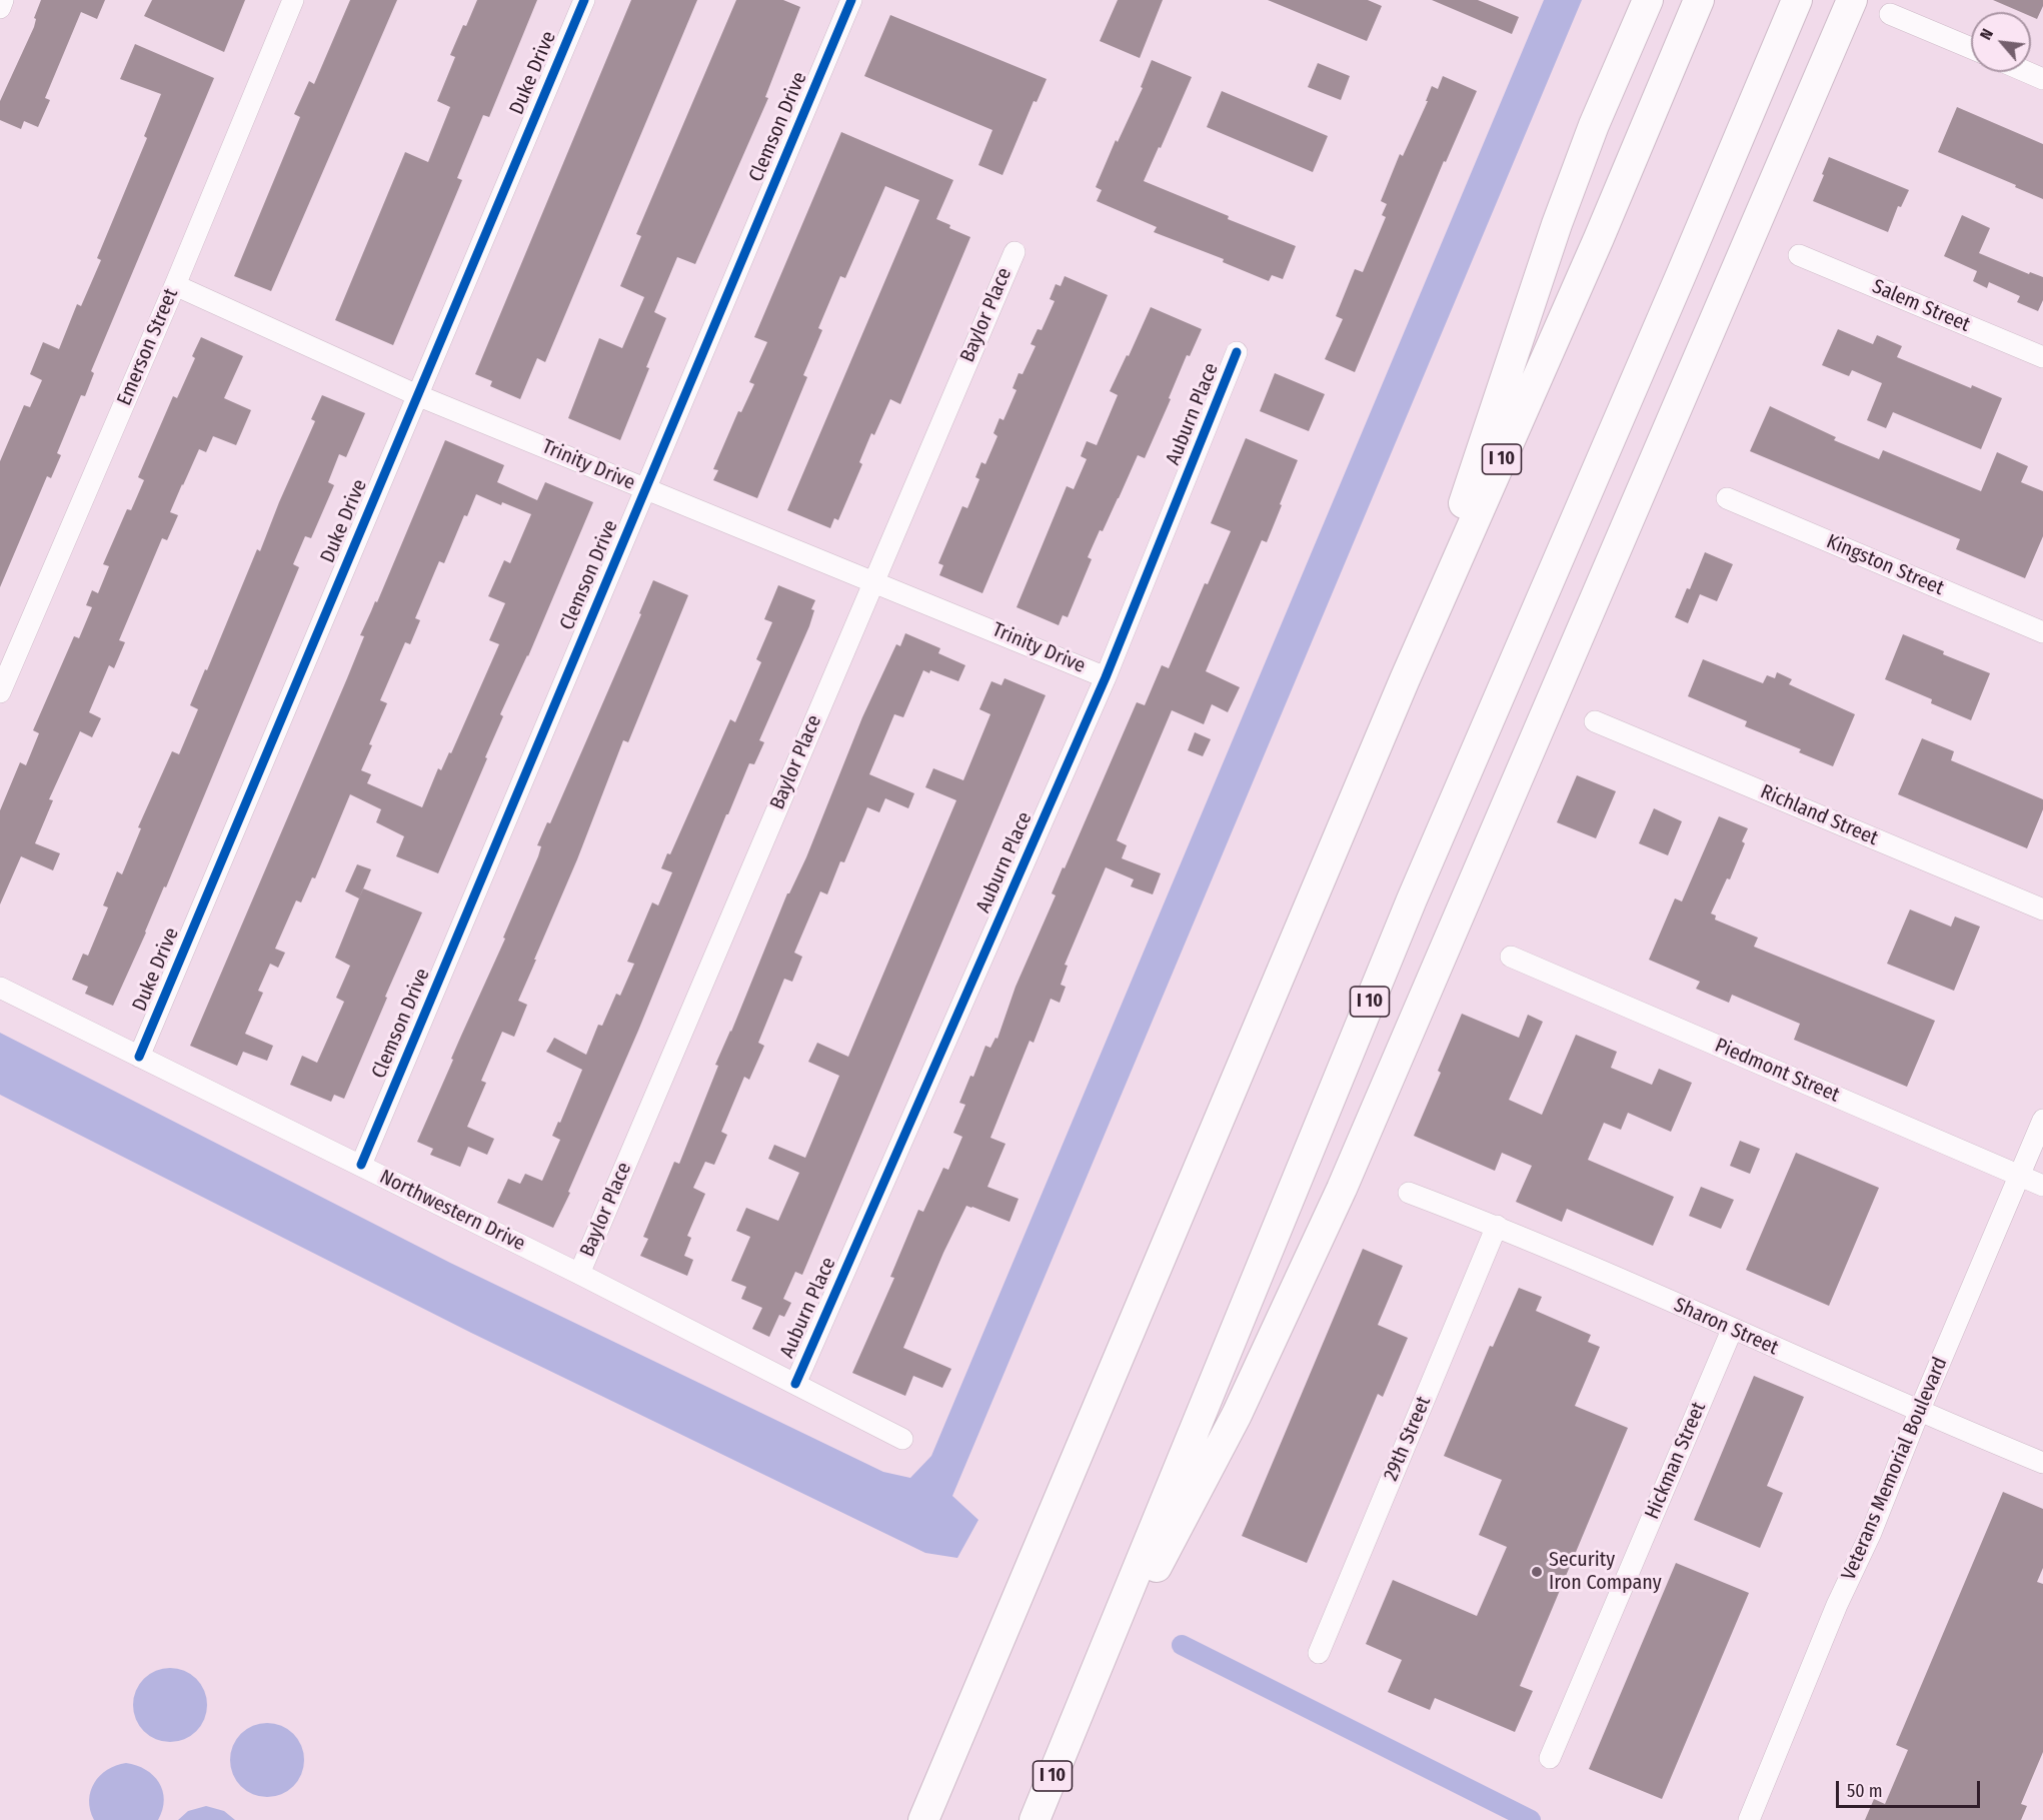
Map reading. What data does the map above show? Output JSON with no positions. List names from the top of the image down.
{
  "streets": {
    "highway": ["I 10"],
    "street": [
      "Duke Drive",
      "Clemson Drive",
      "Salem Street",
      "Baylor Place",
      "Emerson Street",
      "Auburn Place",
      "Trinity Drive",
      "Kingston Street",
      "Richland Street",
      "Piedmont Street",
      "Northwestern Drive",
      "Sharon Street",
      "29th Street",
      "Hickman Street",
      "Veterans Memorial Boulevard"
    ]
  },
  "crossings": [
    ["Duke Drive", "Trinity Drive"],
    ["Duke Drive", "Northwestern Drive"],
    ["Clemson Drive", "Trinity Drive"],
    ["Clemson Drive", "Northwestern Drive"],
    ["Baylor Place", "Trinity Drive"],
    ["Baylor Place", "Northwestern Drive"],
    ["Emerson Street", "Trinity Drive"],
    ["Auburn Place", "Trinity Drive"],
    ["Auburn Place", "Northwestern Drive"],
    ["Piedmont Street", "Veterans Memorial Boulevard"],
    ["Sharon Street", "29th Street"],
    ["Sharon Street", "Hickman Street"],
    ["Sharon Street", "Veterans Memorial Boulevard"]
  ],
  "places": ["Security Iron Company"],
  "scale_bar": "50 m",
  "north": "top left"
}
